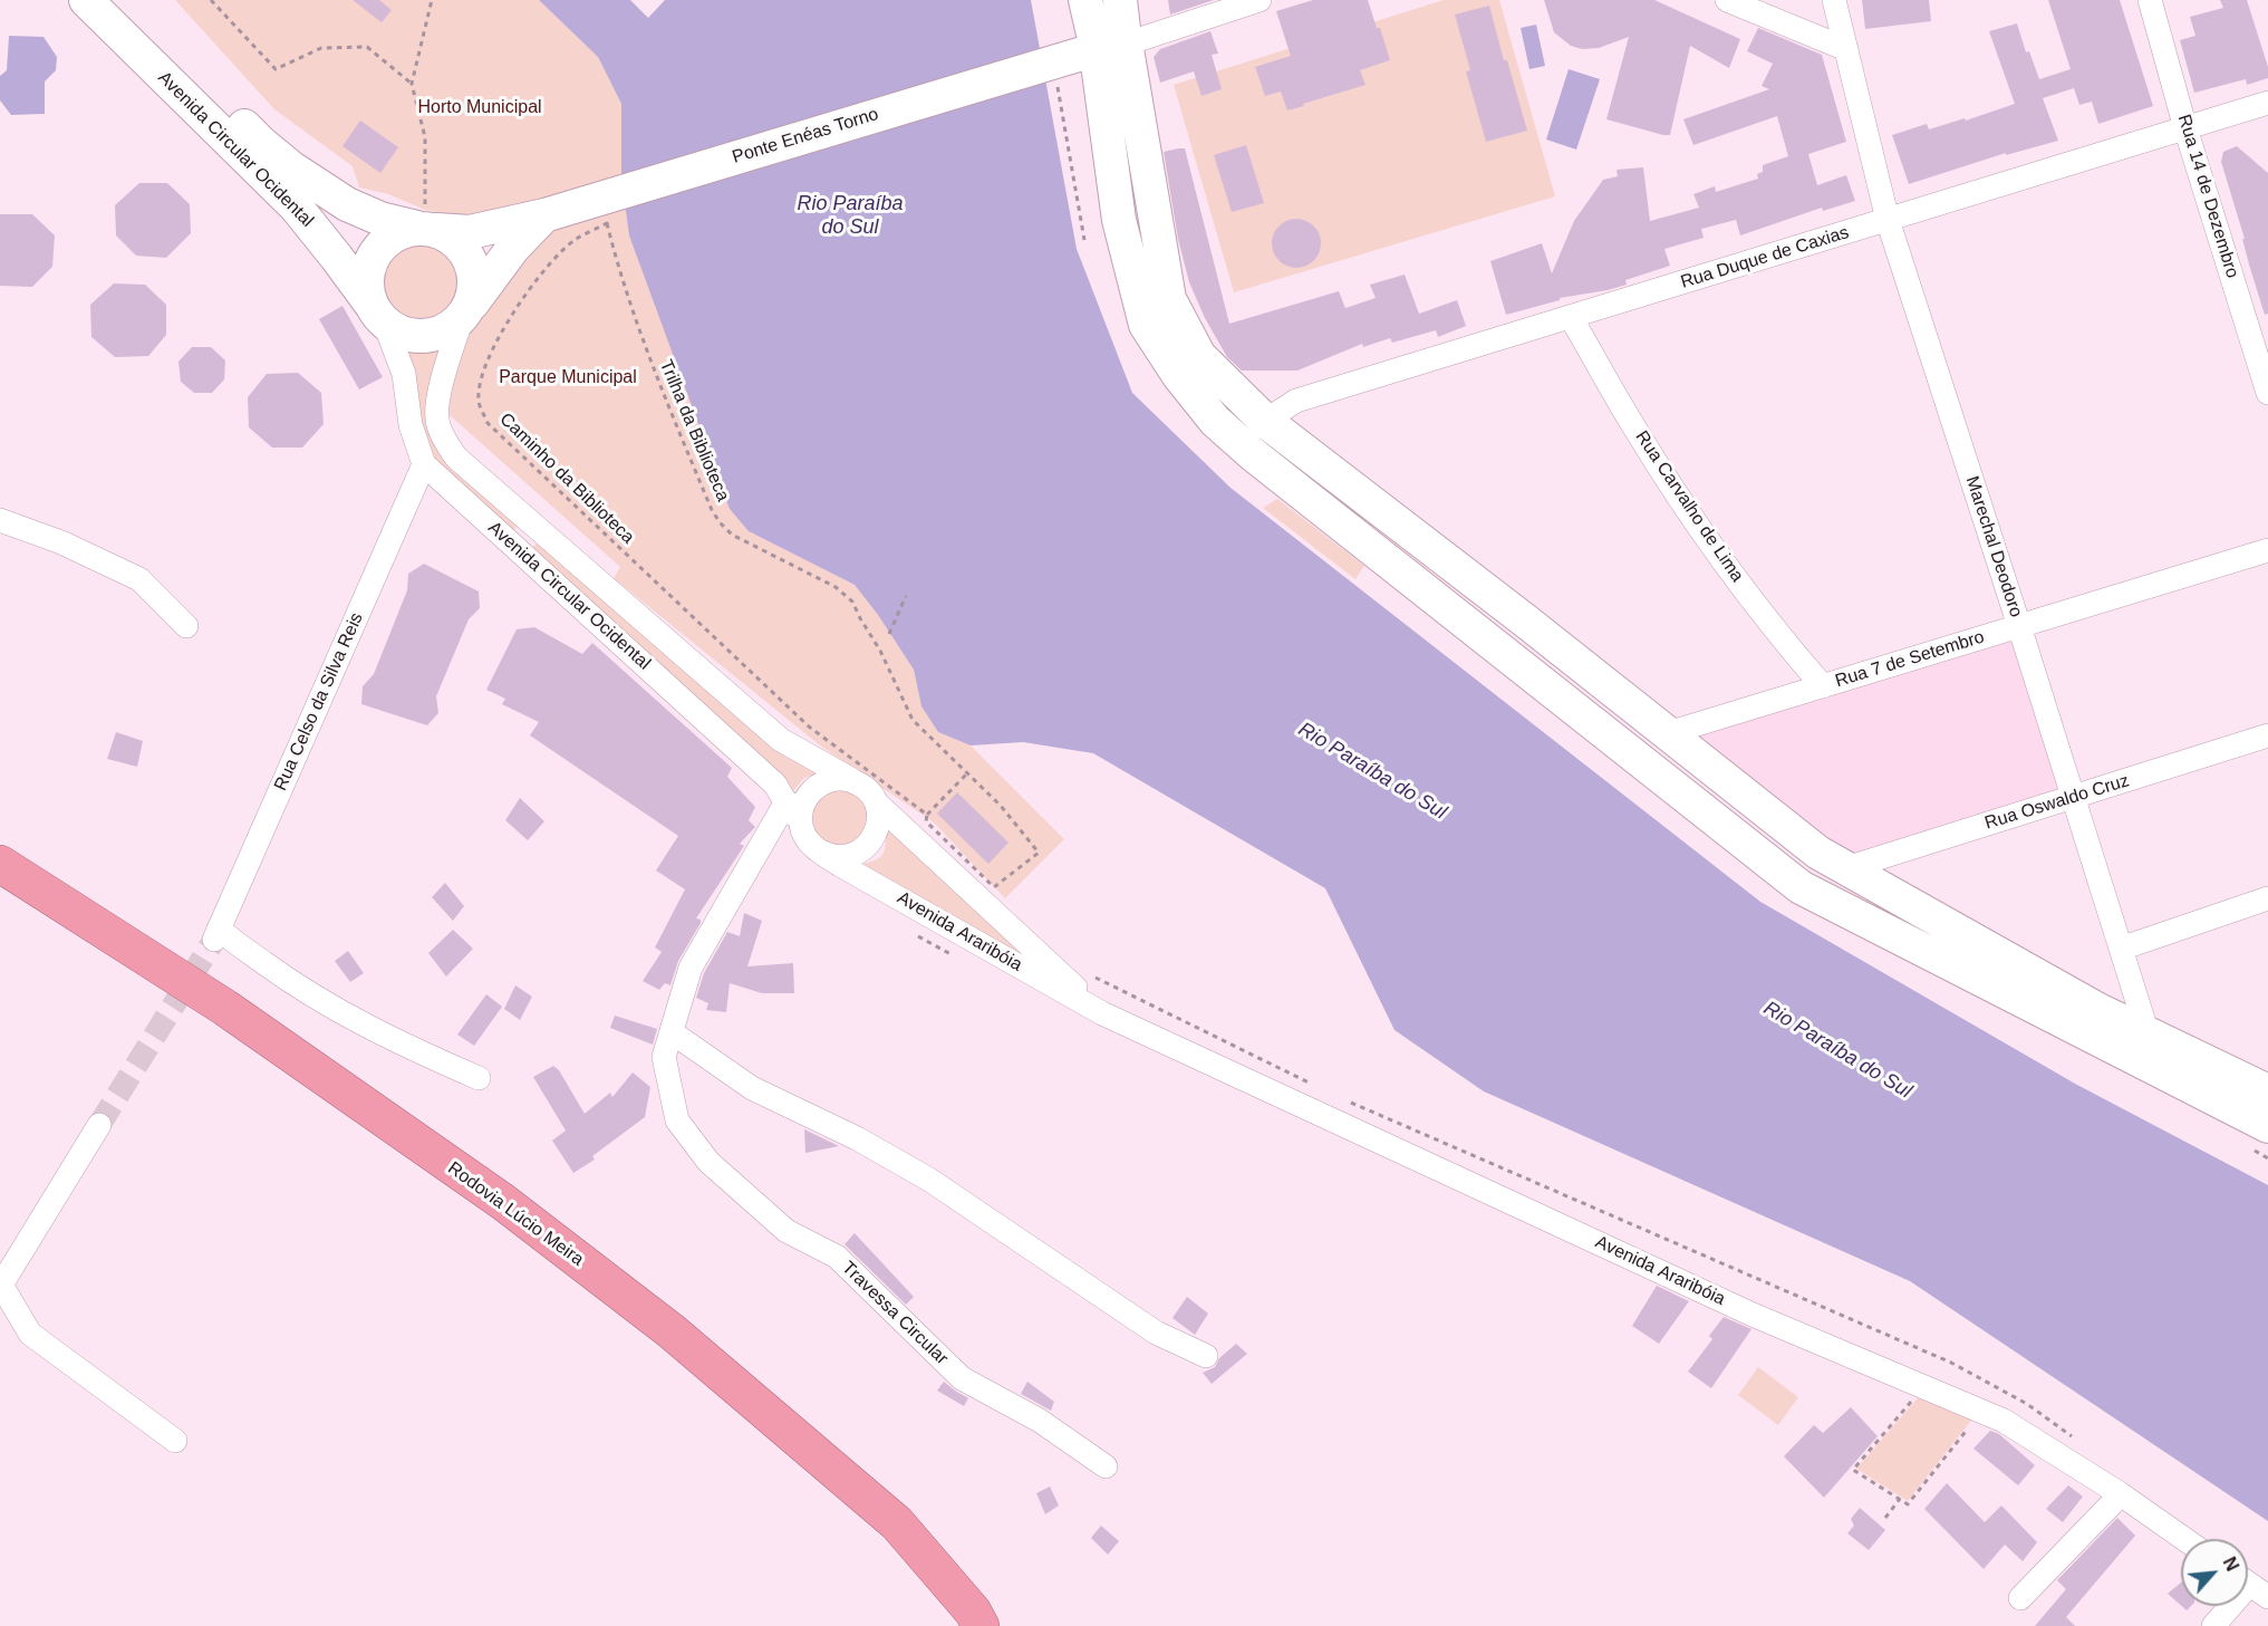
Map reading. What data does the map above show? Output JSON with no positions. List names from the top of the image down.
{
  "streets": {
    "highway": ["Rodovia Lúcio Meira"],
    "main road": ["Ponte Enéas Torno", "Avenida Circular Ocidental"],
    "street": [
      "Rua 14 de Dezembro",
      "Rua Duque de Caxias",
      "Rua Carvalho de Lima",
      "Marechal Deodoro",
      "Rua 7 de Setembro",
      "Rua Celso da Silva Reis",
      "Rua Oswaldo Cruz",
      "Avenida Araribóia",
      "Travessa Circular"
    ],
    "path": ["Trilha da Biblioteca", "Caminho da Biblioteca"]
  },
  "crossings": [
    ["Ponte Enéas Torno", "Avenida Circular Ocidental"],
    ["Avenida Circular Ocidental", "Rua Celso da Silva Reis"],
    ["Avenida Circular Ocidental", "Avenida Araribóia"],
    ["Avenida Circular Ocidental", "Travessa Circular"],
    ["Rua 14 de Dezembro", "Rua Duque de Caxias"],
    ["Rua Duque de Caxias", "Rua Carvalho de Lima"],
    ["Rua Duque de Caxias", "Marechal Deodoro"],
    ["Trilha da Biblioteca", "Caminho da Biblioteca"],
    ["Rua Carvalho de Lima", "Rua 7 de Setembro"],
    ["Marechal Deodoro", "Rua 7 de Setembro"],
    ["Marechal Deodoro", "Rua Oswaldo Cruz"]
  ],
  "water": ["Rio Paraíba do Sul"],
  "parks": ["Horto Municipal", "Parque Municipal"],
  "north": "top right"
}
